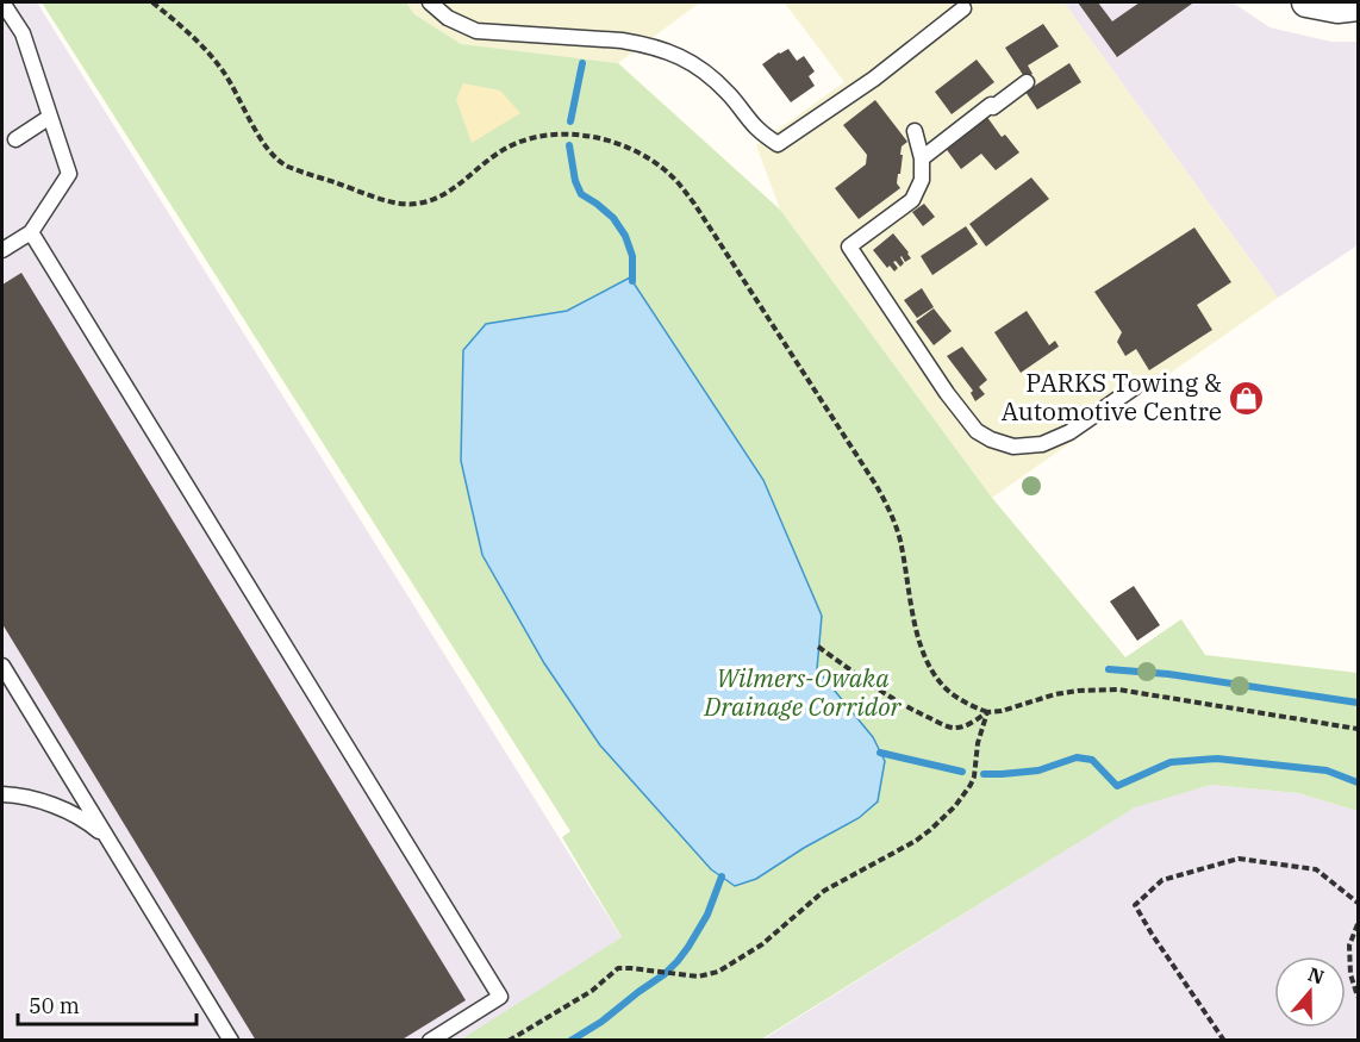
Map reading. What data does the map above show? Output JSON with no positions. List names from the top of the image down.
{
  "parks": ["Wilmers-Owaka Drainage Corridor"],
  "places": {
    "shop": ["PARKS Towing & Automotive Centre"]
  },
  "scale_bar": "50 m",
  "north": "top"
}
